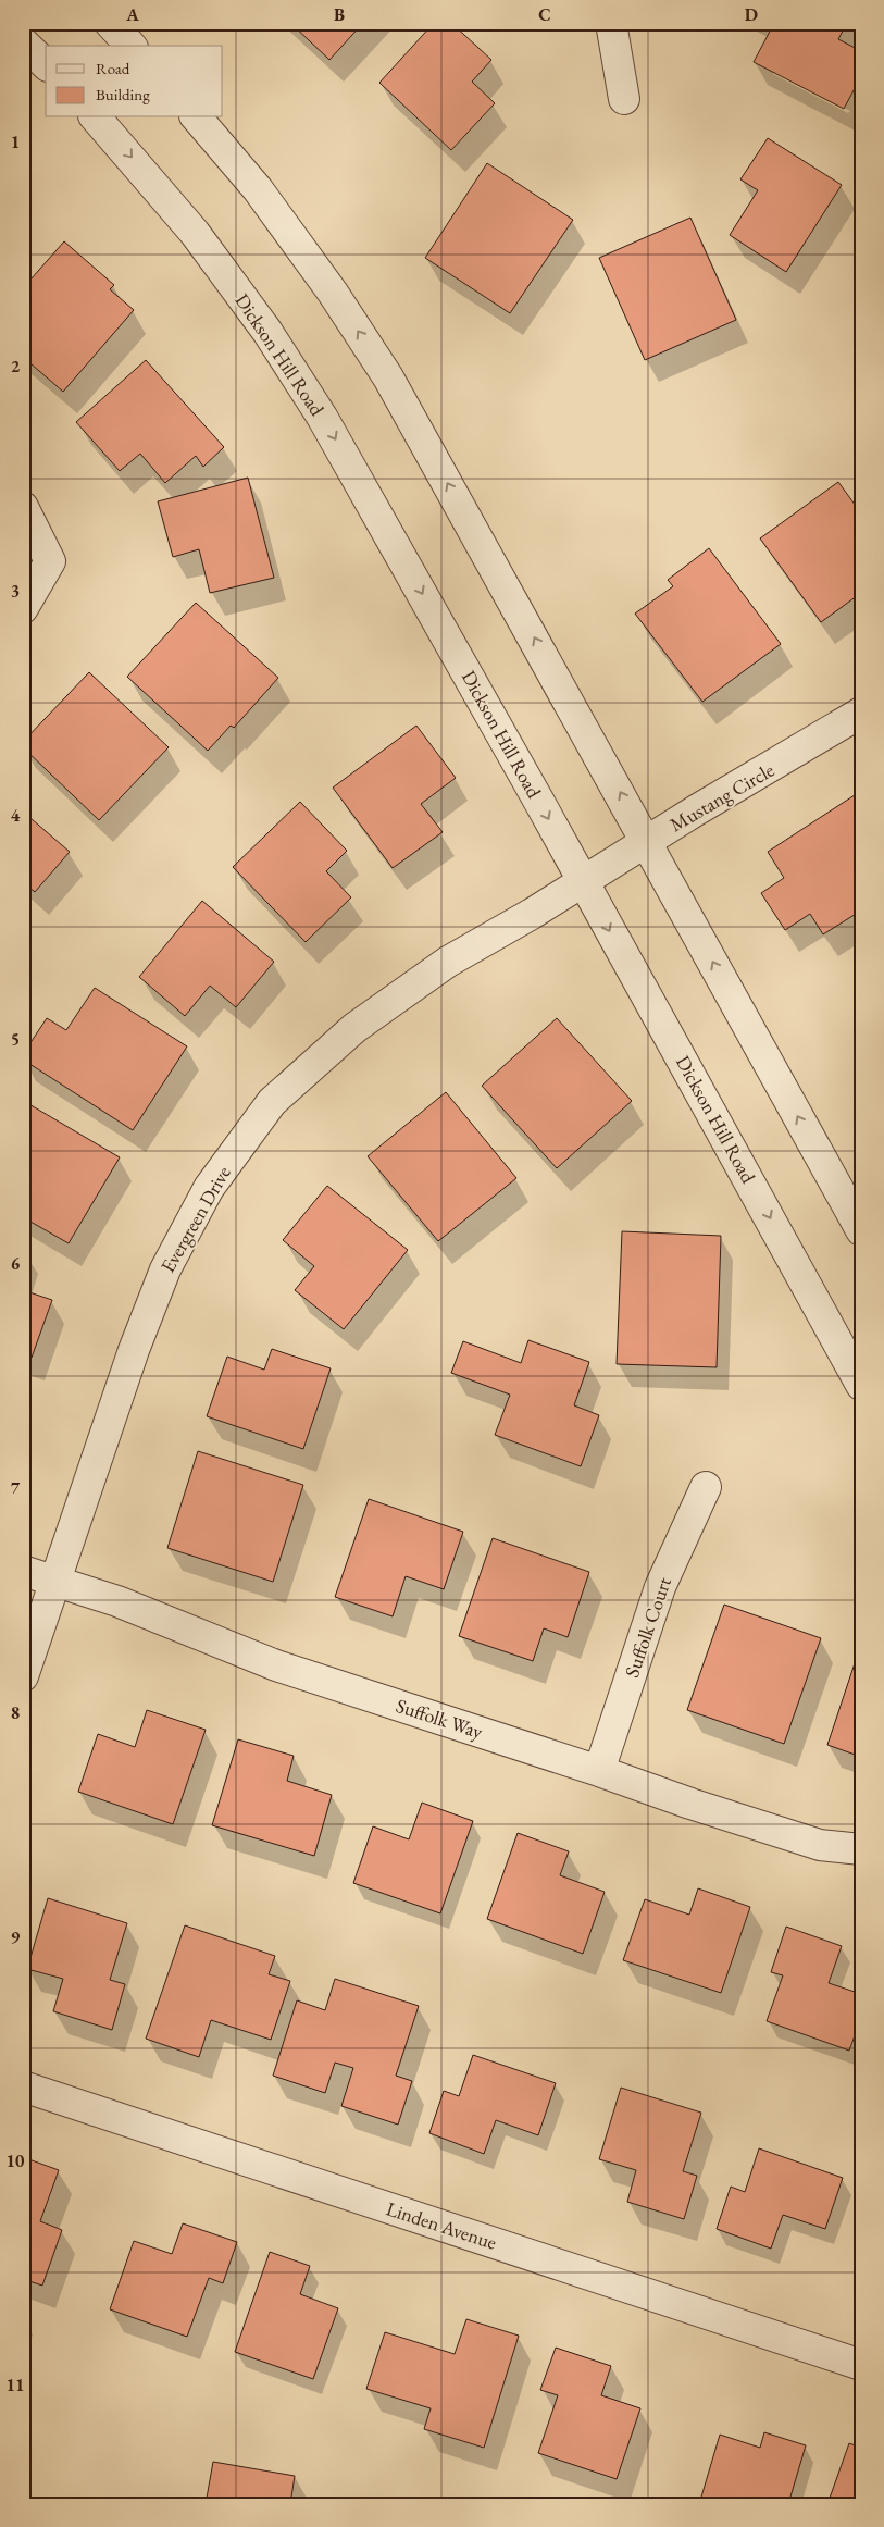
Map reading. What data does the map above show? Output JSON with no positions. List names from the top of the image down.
{
  "streets": {
    "street": [
      "Dickson Hill Road",
      "Mustang Circle",
      "Evergreen Drive",
      "Suffolk Court",
      "Suffolk Way",
      "Linden Avenue"
    ]
  },
  "crossings": [
    ["Dickson Hill Road", "Mustang Circle"],
    ["Dickson Hill Road", "Evergreen Drive"],
    ["Mustang Circle", "Evergreen Drive"],
    ["Evergreen Drive", "Suffolk Way"],
    ["Suffolk Court", "Suffolk Way"]
  ],
  "legend": ["Road", "Building"],
  "grid": {
    "columns": [
      "A",
      "B",
      "C",
      "D"
    ],
    "rows": [
      "1",
      "2",
      "3",
      "4",
      "5",
      "6",
      "7",
      "8",
      "9",
      "10",
      "11"
    ]
  }
}
